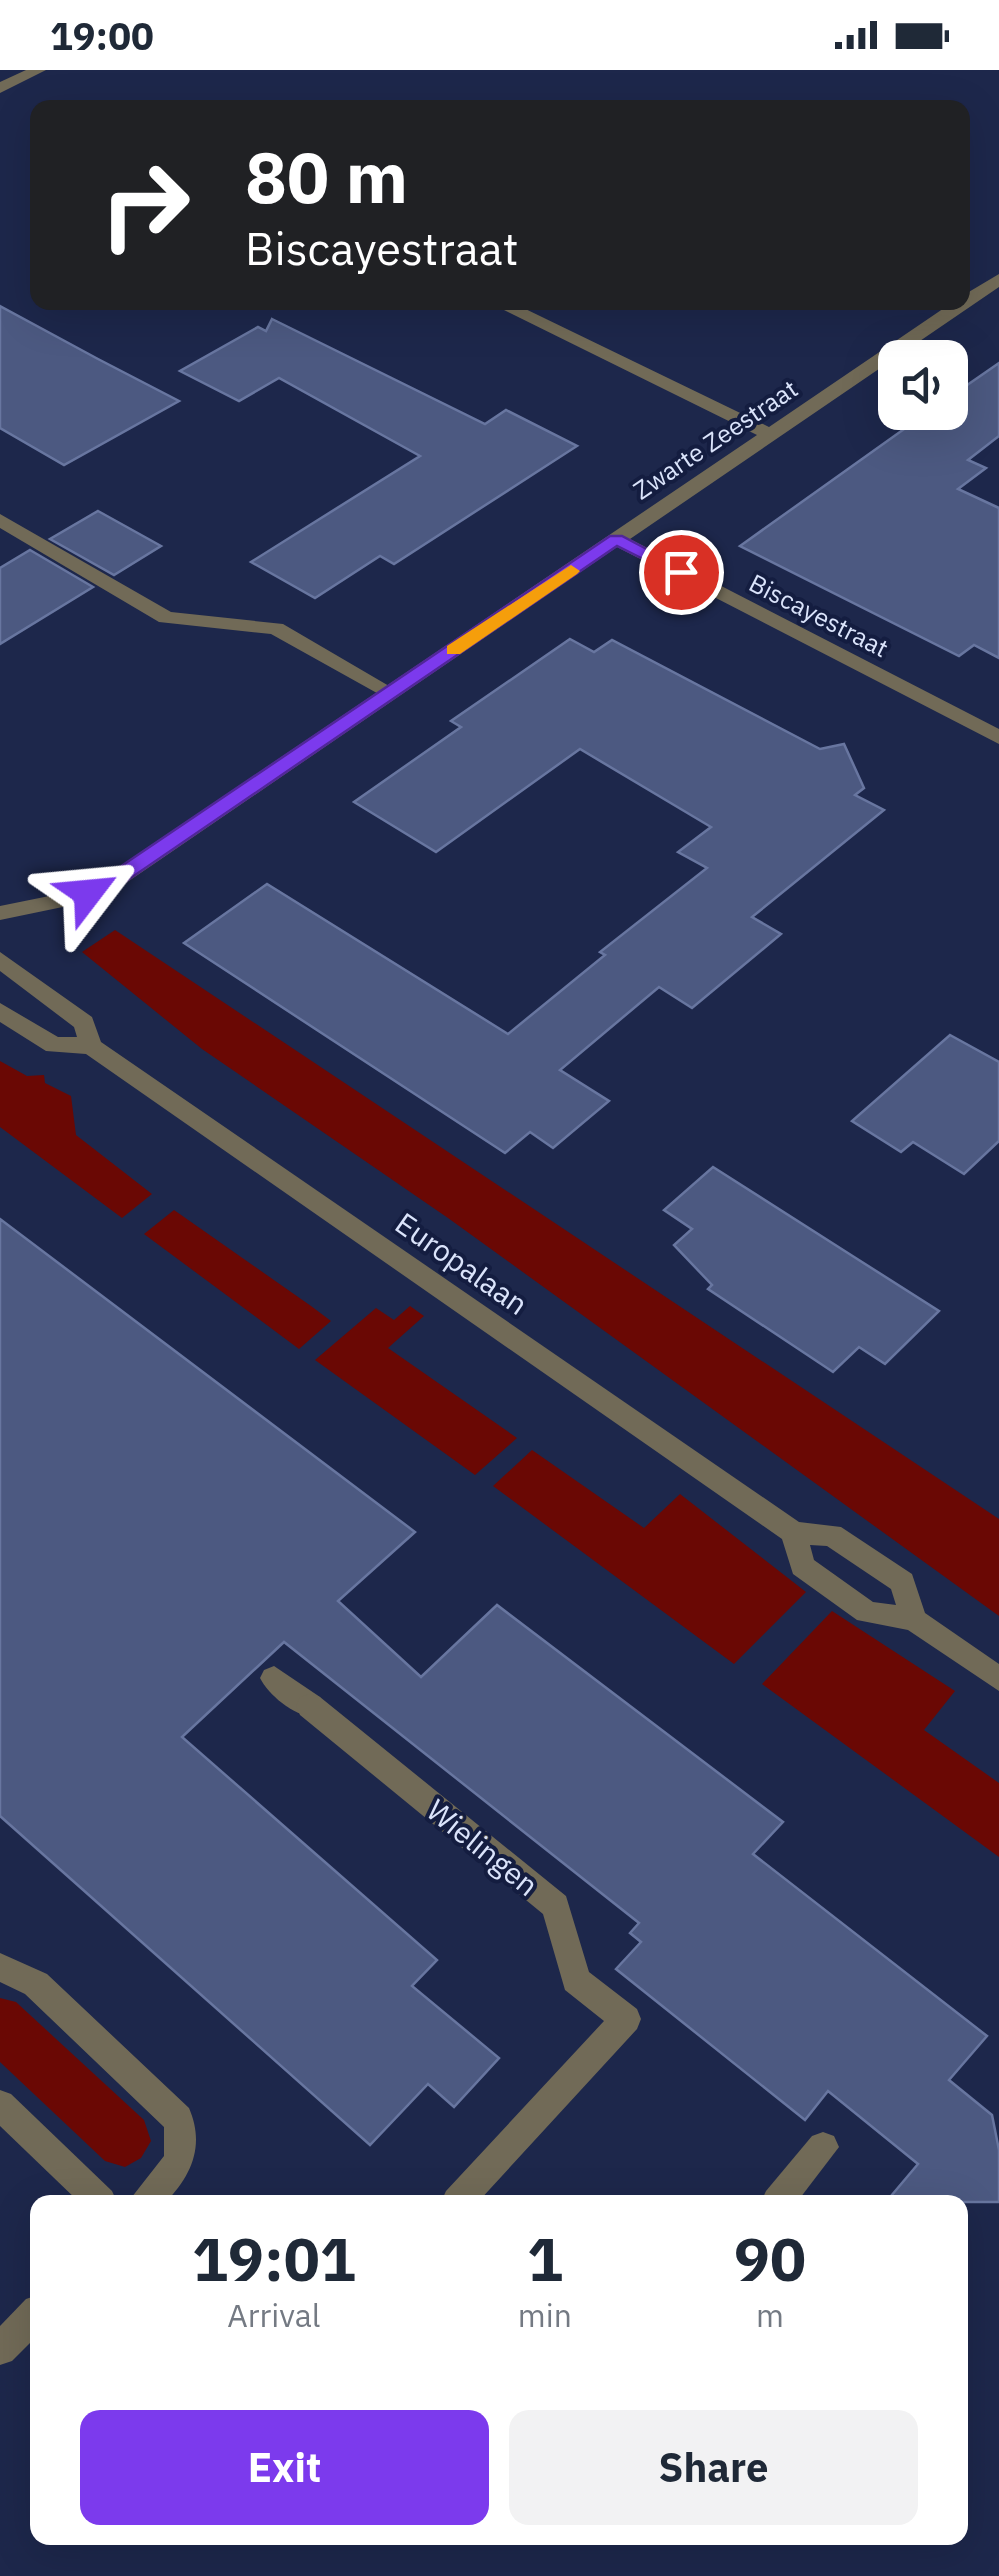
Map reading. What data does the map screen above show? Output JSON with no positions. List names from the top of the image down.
{
  "streets": {
    "street": [
      "Zwarte Zeestraat",
      "Biscayestraat",
      "Europalaan",
      "Wielingen"
    ]
  },
  "crossings": [
    ["Zwarte Zeestraat", "Biscayestraat"]
  ],
  "page": {
    "status": "19:00",
    "turn": ["80 m", "Biscayestraat"],
    "eta": [
      "19:01",
      "Arrival",
      "1",
      "min",
      "90",
      "m"
    ],
    "buttons": ["Exit", "Share"]
  }
}
